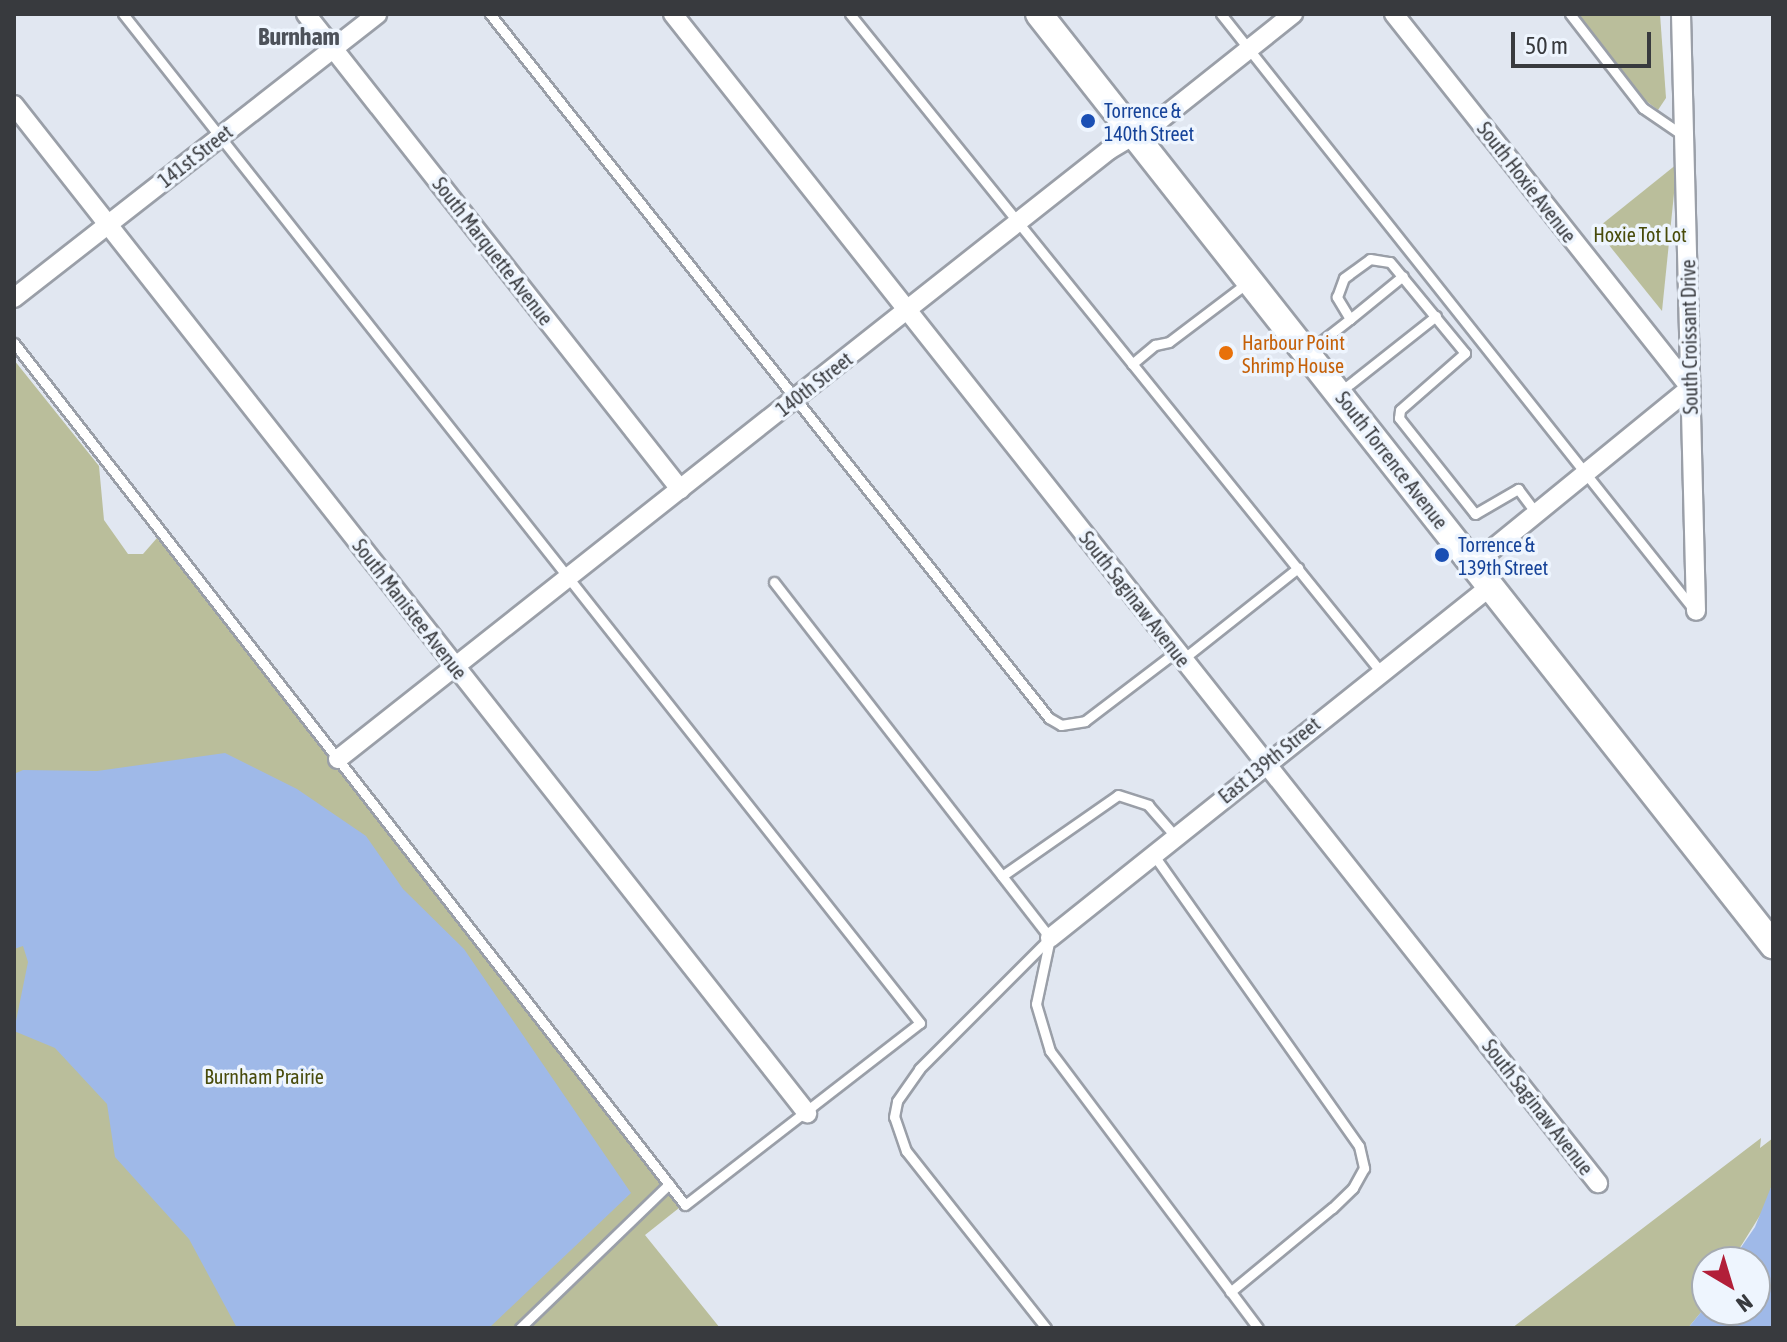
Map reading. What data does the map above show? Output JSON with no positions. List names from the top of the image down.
{
  "streets": {
    "main road": ["South Torrence Avenue"],
    "street": [
      "141st Street",
      "South Hoxie Avenue",
      "South Marquette Avenue",
      "South Croissant Drive",
      "140th Street",
      "South Saginaw Avenue",
      "South Manistee Avenue",
      "East 139th Street"
    ]
  },
  "crossings": [
    ["141st Street", "South Marquette Avenue"],
    ["141st Street", "South Manistee Avenue"],
    ["South Hoxie Avenue", "South Croissant Drive"],
    ["South Marquette Avenue", "140th Street"],
    ["140th Street", "South Torrence Avenue"],
    ["140th Street", "South Saginaw Avenue"],
    ["140th Street", "South Manistee Avenue"],
    ["South Torrence Avenue", "East 139th Street"],
    ["South Saginaw Avenue", "East 139th Street"]
  ],
  "districts": ["Burnham"],
  "parks": ["Hoxie Tot Lot", "Burnham Prairie"],
  "places": ["Torrence & 140th Street", "Harbour Point Shrimp House", "Torrence & 139th Street"],
  "scale_bar": "50 m",
  "north": "bottom right"
}
